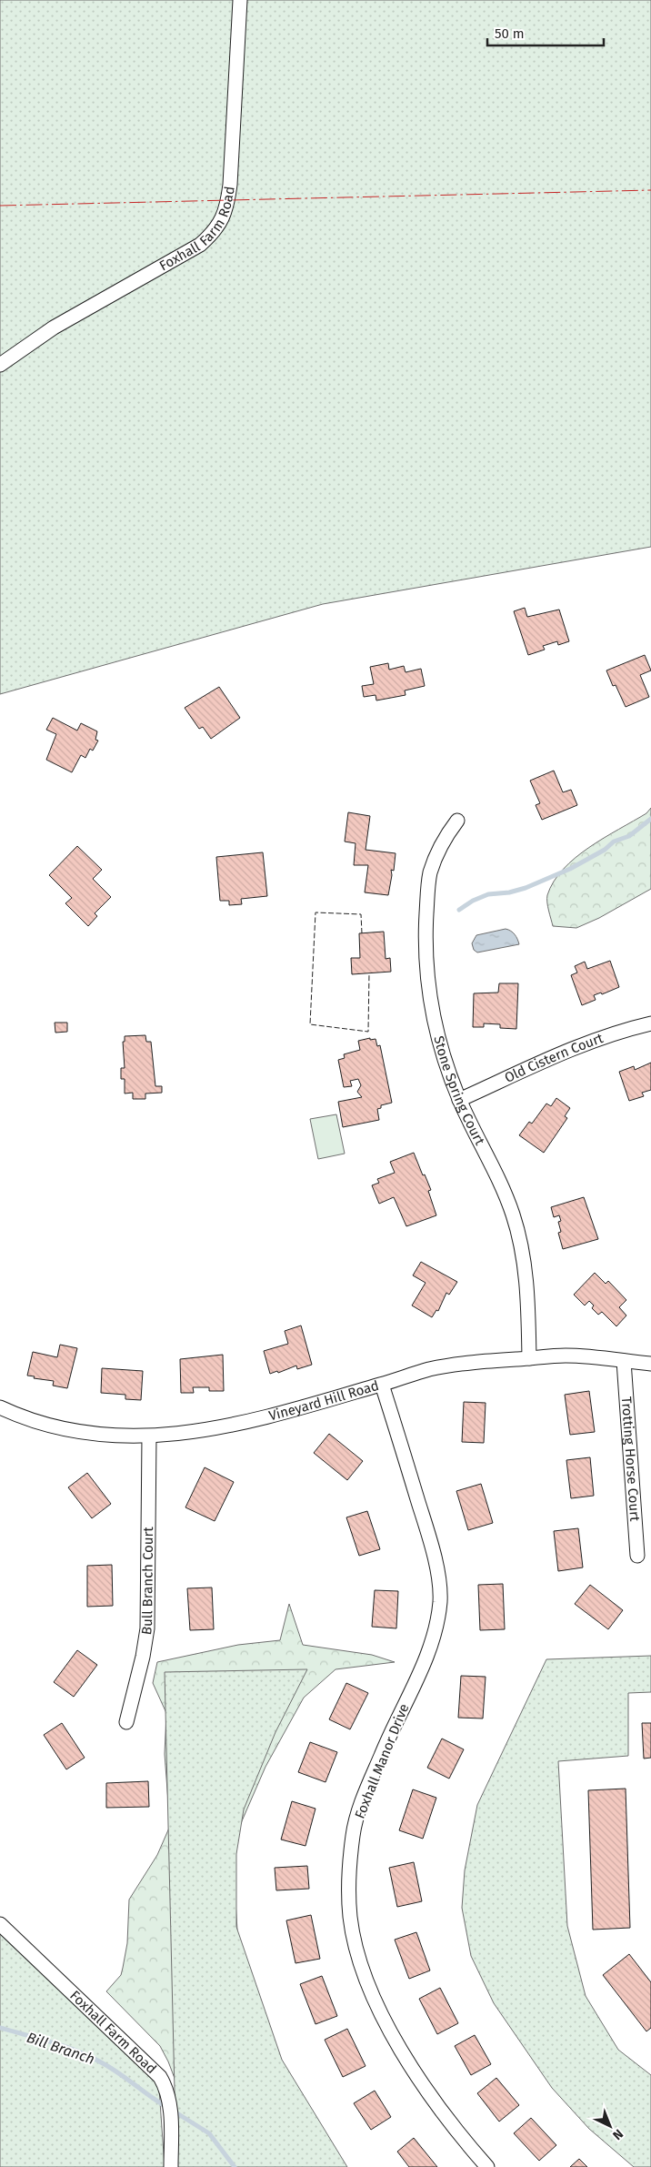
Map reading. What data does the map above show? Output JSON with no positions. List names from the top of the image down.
{
  "streets": {
    "street": [
      "Foxhall Farm Road",
      "Old Cistern Court",
      "Stone Spring Court",
      "Vineyard Hill Road",
      "Trotting Horse Court",
      "Bull Branch Court",
      "Foxhall Manor Drive"
    ]
  },
  "crossings": [
    ["Old Cistern Court", "Stone Spring Court"],
    ["Stone Spring Court", "Vineyard Hill Road"],
    ["Vineyard Hill Road", "Trotting Horse Court"],
    ["Vineyard Hill Road", "Bull Branch Court"],
    ["Vineyard Hill Road", "Foxhall Manor Drive"]
  ],
  "water": ["Bill Branch"],
  "scale_bar": "50 m",
  "north": "bottom right"
}
